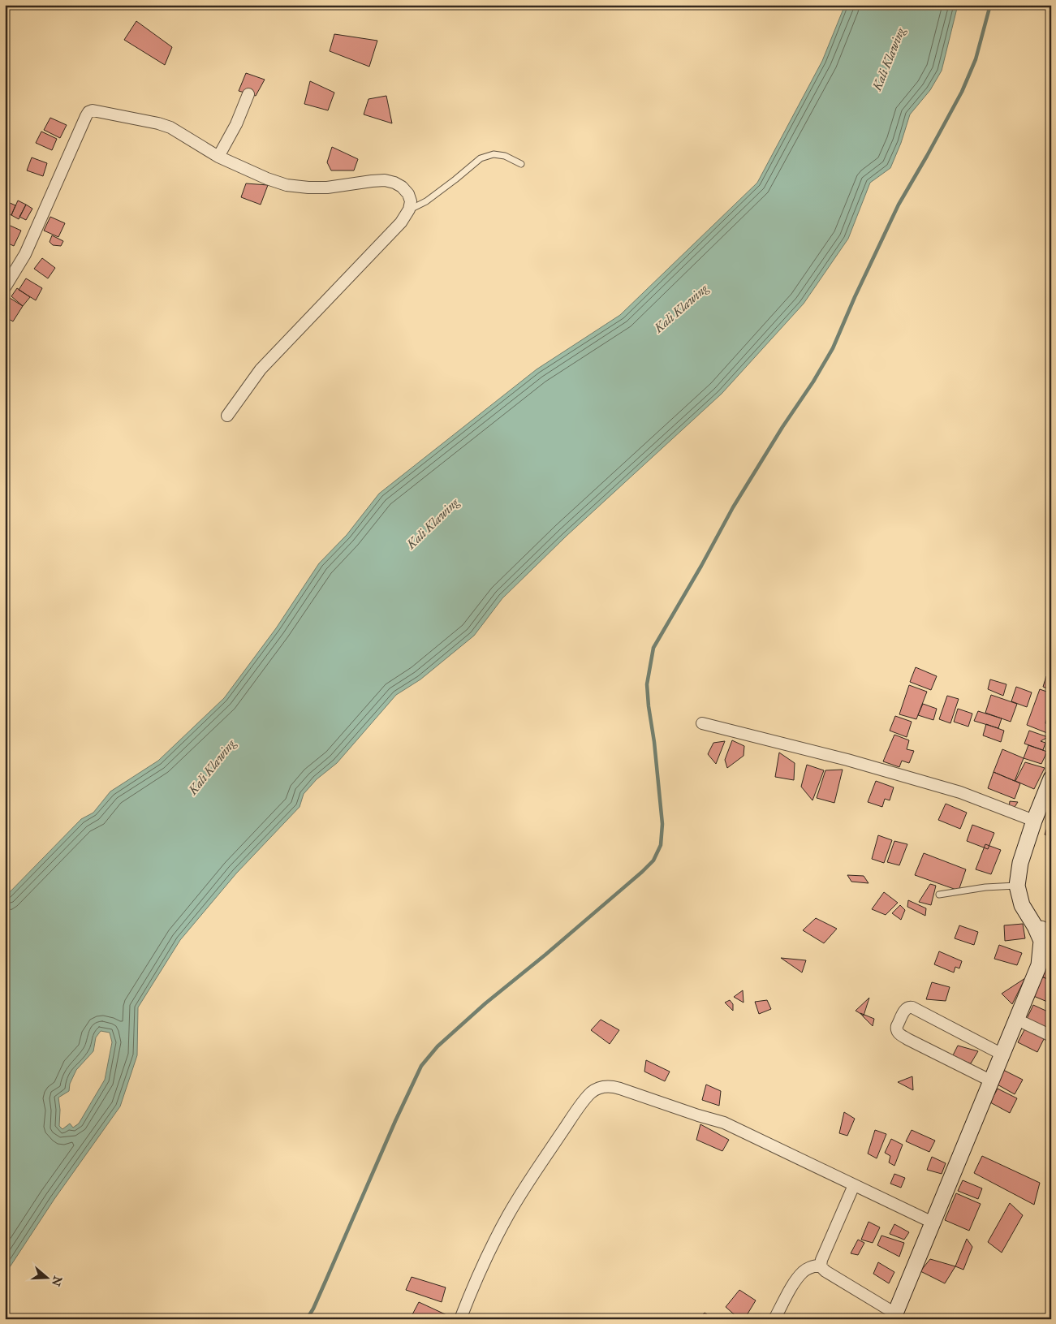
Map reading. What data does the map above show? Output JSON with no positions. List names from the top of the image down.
{
  "water": ["Kali Klawing"],
  "north": "right"
}
